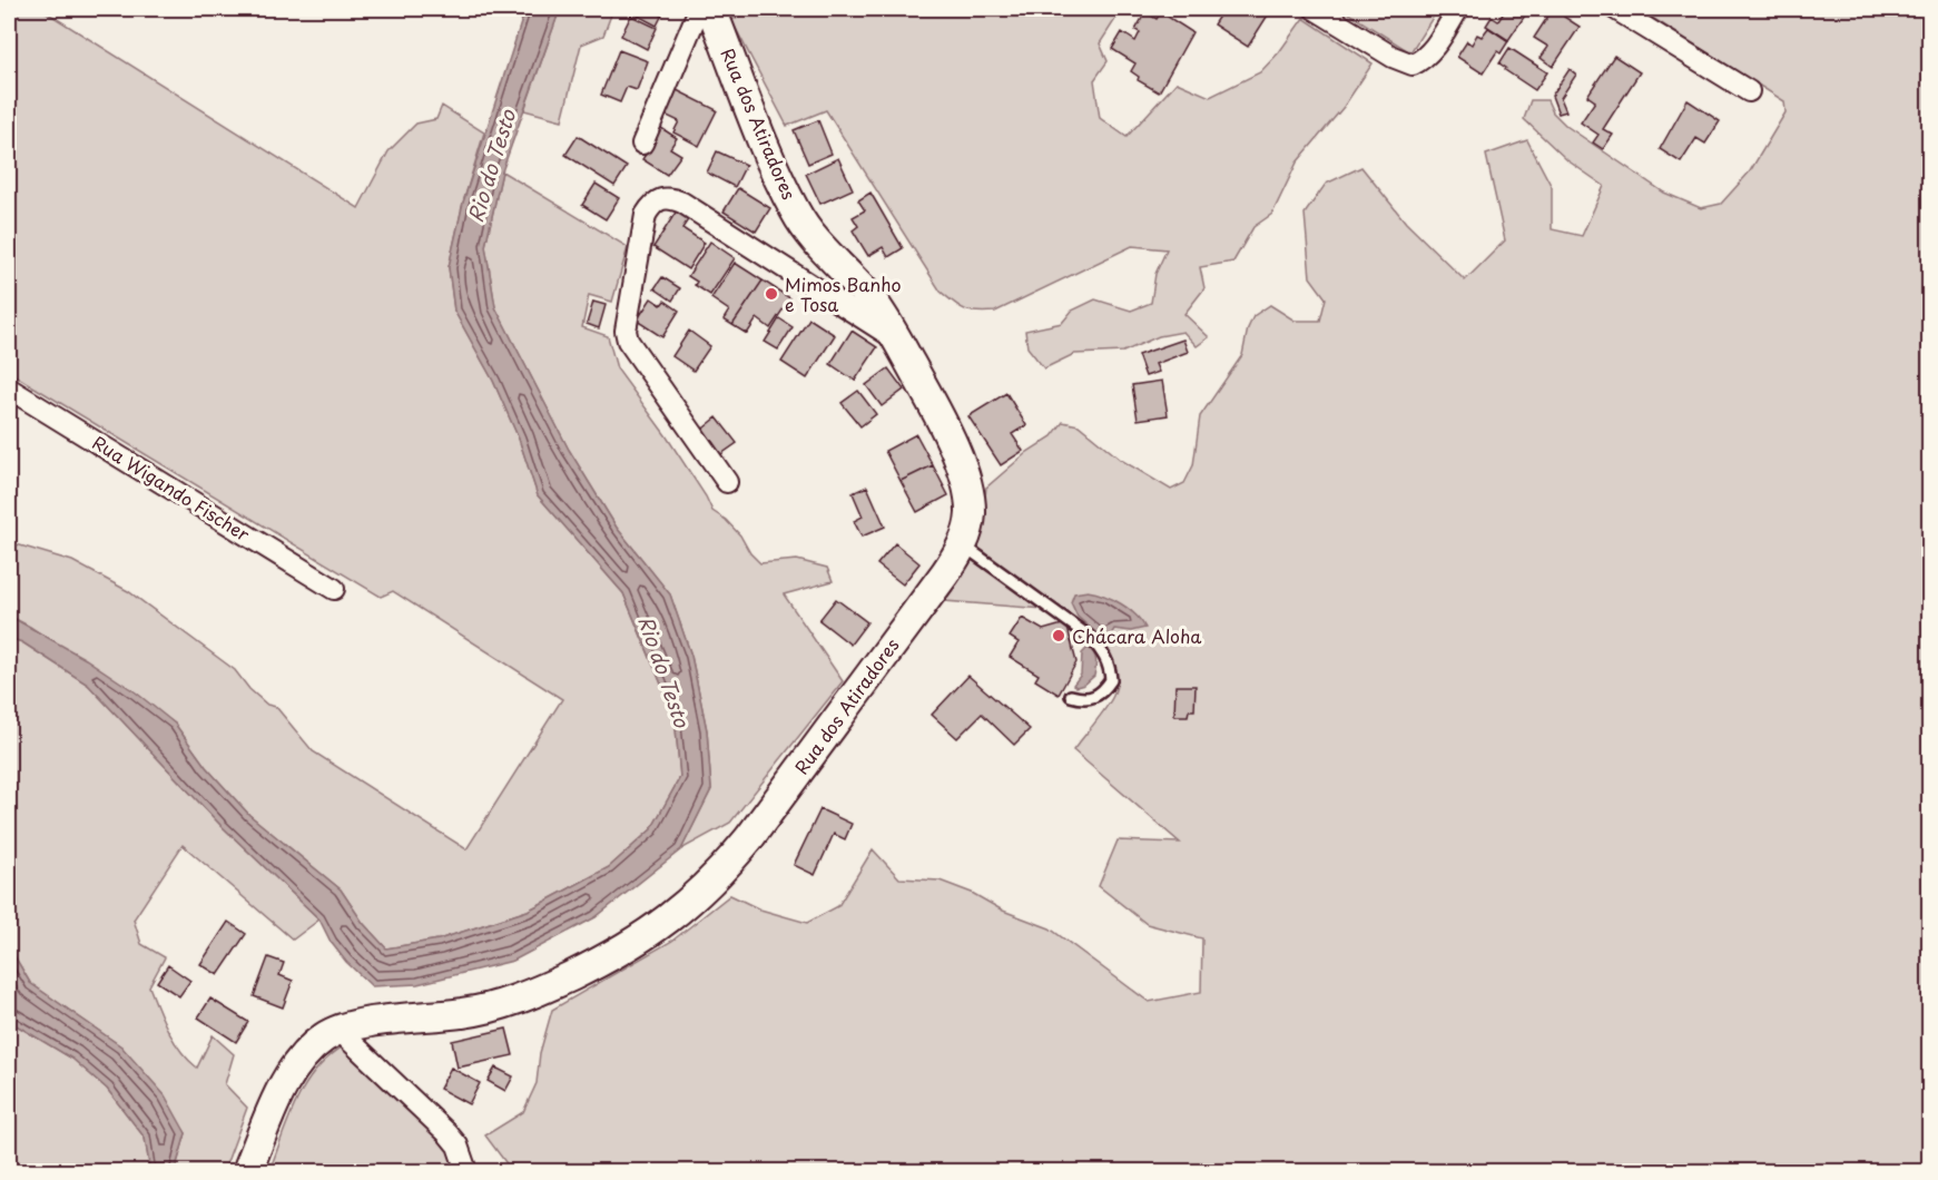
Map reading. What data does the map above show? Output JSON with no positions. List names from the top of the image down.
{
  "streets": {
    "street": ["Rua dos Atiradores", "Rua Wigando Fischer"]
  },
  "water": ["Rio do Testo"],
  "places": ["Mimos Banho e Tosa", "Chácara Aloha"]
}
